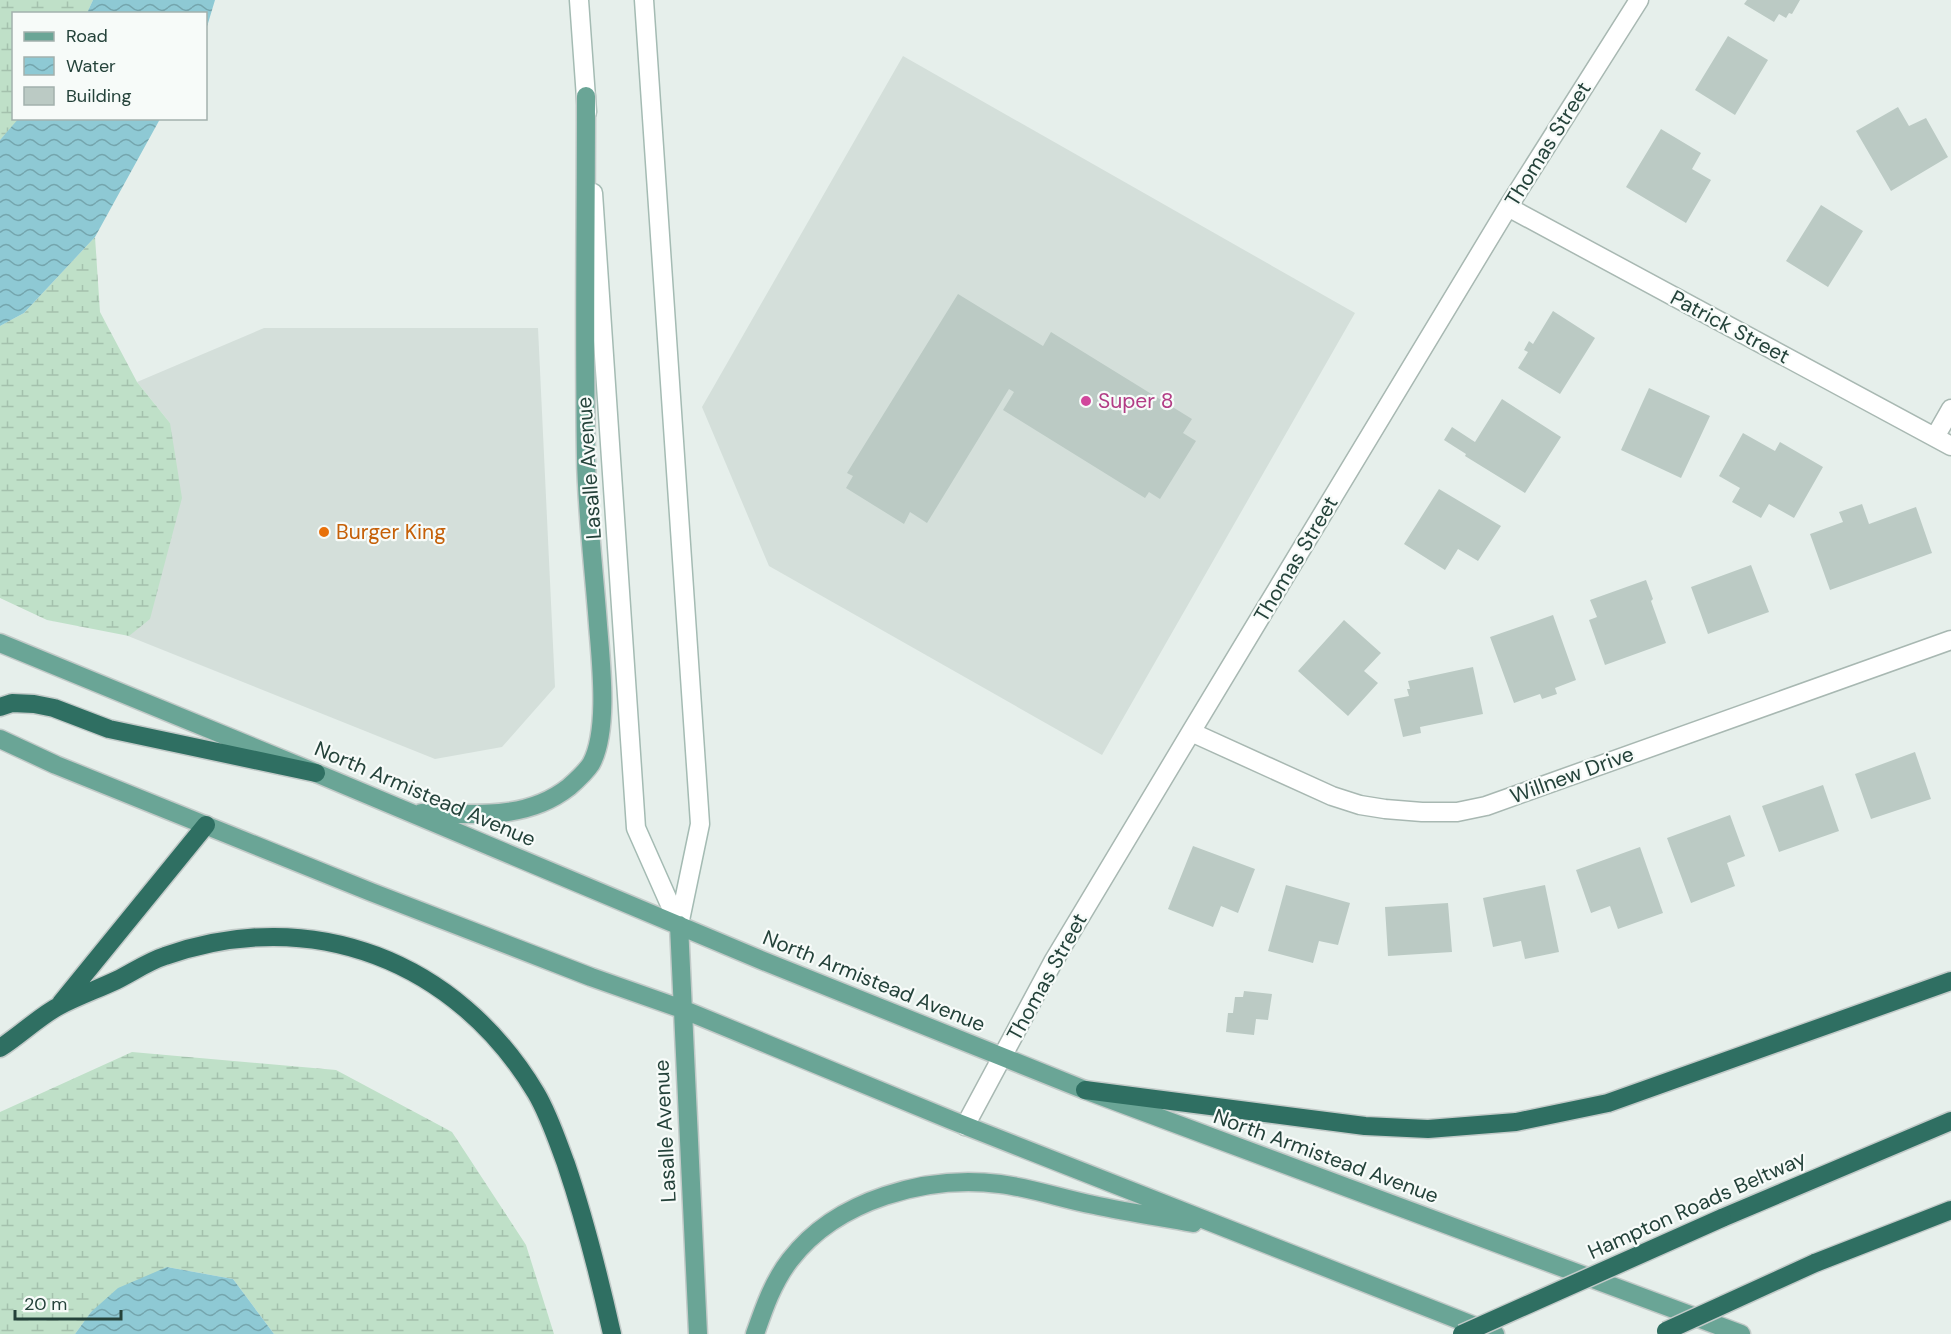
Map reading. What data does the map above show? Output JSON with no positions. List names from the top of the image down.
{
  "streets": {
    "highway": ["Hampton Roads Beltway"],
    "main road": ["Lasalle Avenue", "North Armistead Avenue"],
    "street": ["Thomas Street", "Patrick Street", "Willnew Drive"]
  },
  "crossings": [
    ["Thomas Street", "Patrick Street"],
    ["Thomas Street", "Willnew Drive"],
    ["Thomas Street", "North Armistead Avenue"],
    ["Lasalle Avenue", "North Armistead Avenue"]
  ],
  "places": ["Super 8", "Burger King"],
  "legend": ["Road", "Water", "Building"],
  "scale_bar": "20 m"
}
